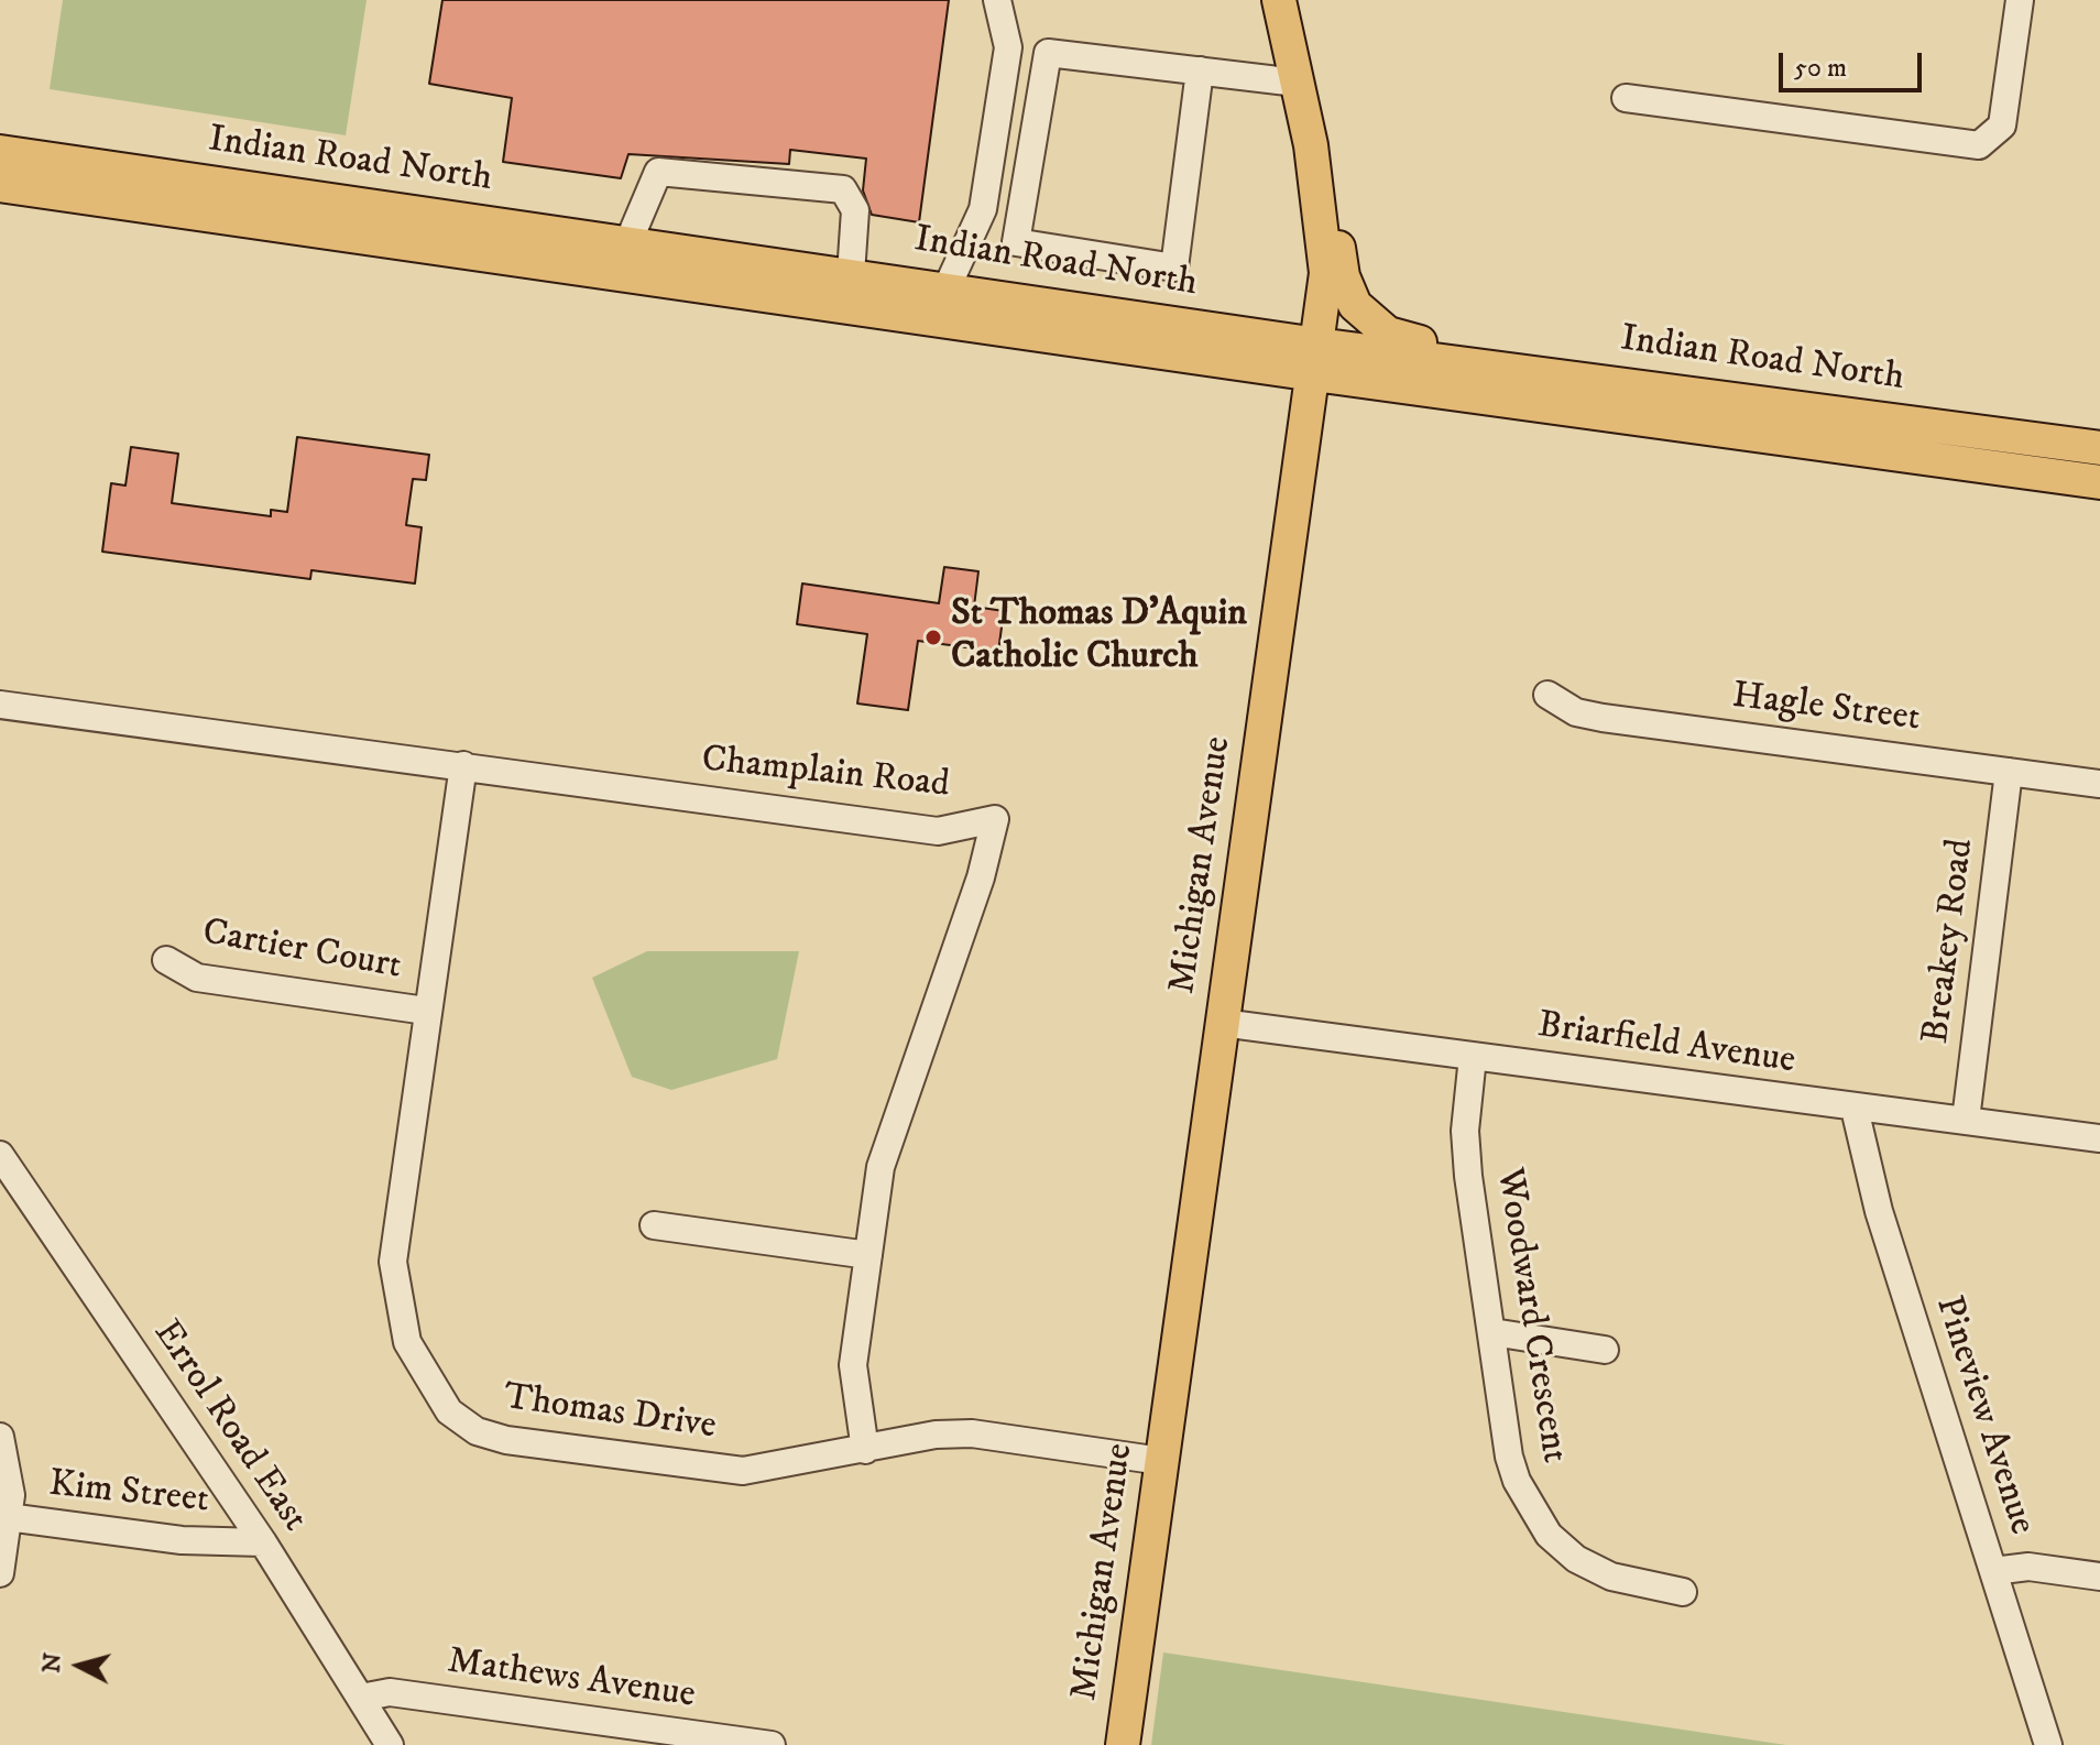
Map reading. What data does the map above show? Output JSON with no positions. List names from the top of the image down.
{
  "streets": {
    "main road": ["Indian Road North", "Michigan Avenue"],
    "street": [
      "Hagle Street",
      "Champlain Road",
      "Breakey Road",
      "Cartier Court",
      "Briarfield Avenue",
      "Woodward Crescent",
      "Thomas Drive",
      "Pineview Avenue",
      "Errol Road East",
      "Kim Street",
      "Mathews Avenue"
    ]
  },
  "crossings": [
    ["Indian Road North", "Michigan Avenue"],
    ["Hagle Street", "Breakey Road"],
    ["Champlain Road", "Thomas Drive"],
    ["Michigan Avenue", "Briarfield Avenue"],
    ["Michigan Avenue", "Thomas Drive"],
    ["Breakey Road", "Briarfield Avenue"],
    ["Cartier Court", "Thomas Drive"],
    ["Briarfield Avenue", "Woodward Crescent"],
    ["Briarfield Avenue", "Pineview Avenue"],
    ["Errol Road East", "Kim Street"],
    ["Errol Road East", "Mathews Avenue"]
  ],
  "places": ["St Thomas D'Aquin Catholic Church"],
  "scale_bar": "50 m",
  "north": "left"
}
